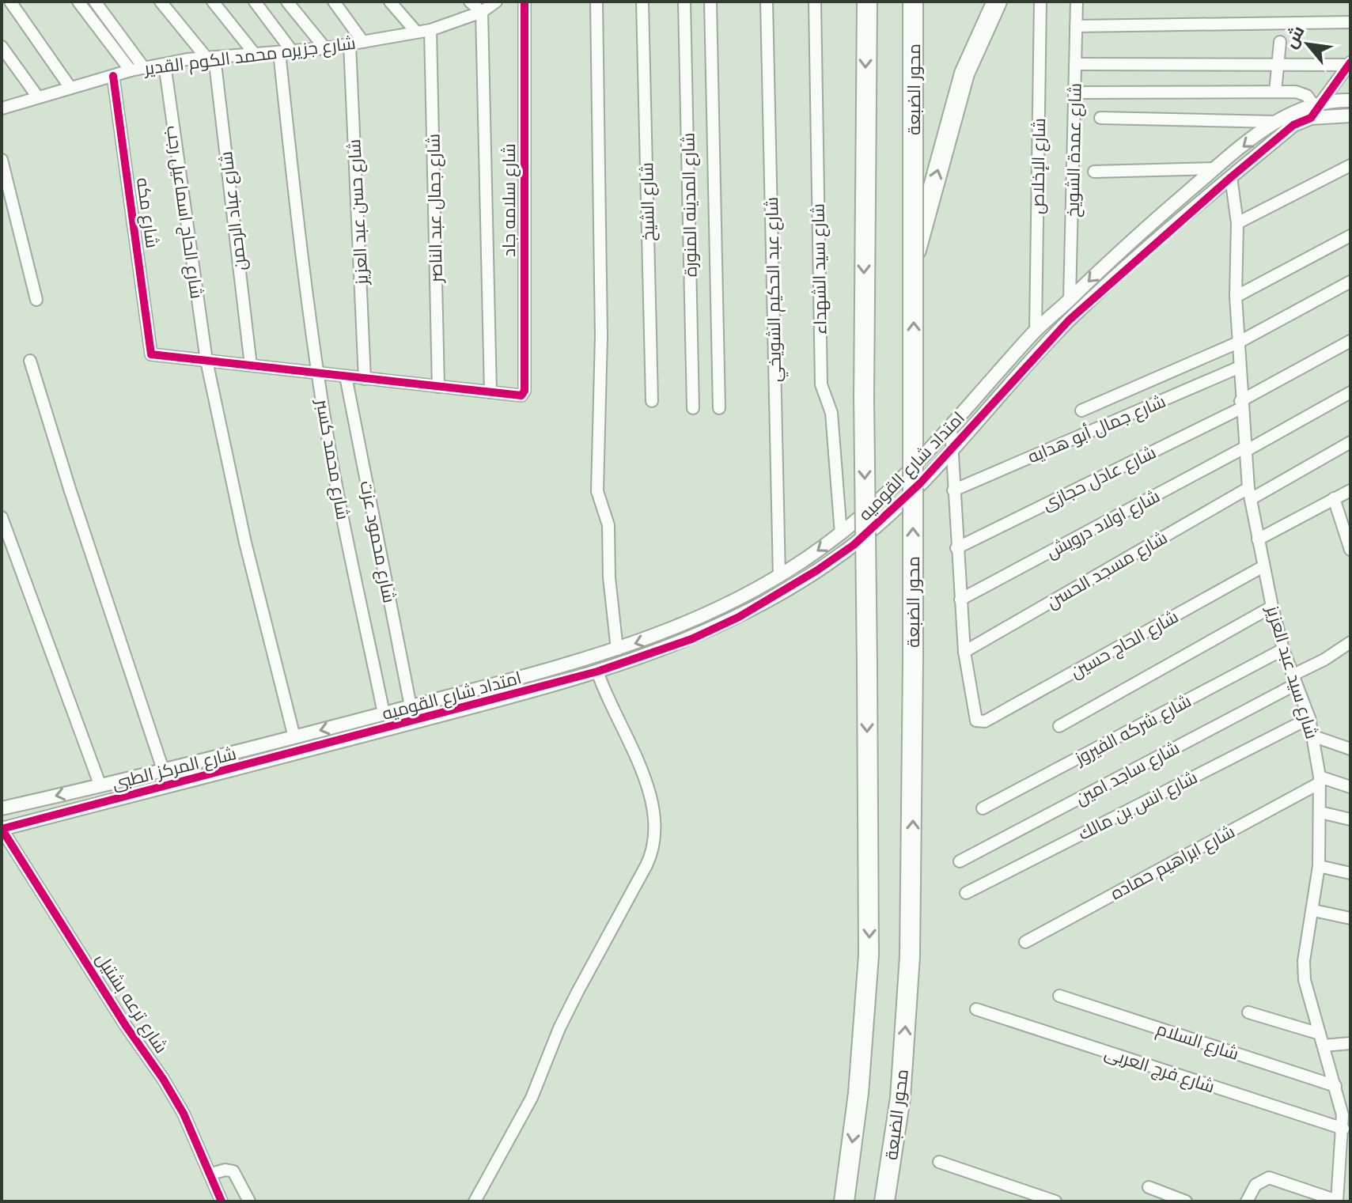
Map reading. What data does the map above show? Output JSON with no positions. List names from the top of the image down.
{
  "streets": {
    "highway": ["محور الضبعة"],
    "street": [
      "شارع جزيره محمد الكوم القدير",
      "شارع عمدة الشويخ",
      "شارع الإخلاص",
      "شارع سلامه جاد",
      "شارع الشيخ",
      "شارع المدينه المنورة",
      "شارع جمال عبد الناصر",
      "شارع عباد الرحمن",
      "شارع الحاج اسماعيل رجب",
      "شارع حسن عبد العزيز",
      "شارع مكه",
      "شارع سيد الشهداء",
      "شارع عبد الحكيم الشويخي",
      "شارع جمال أبو هدايه",
      "شارع محمد كسبر",
      "امتداد شارع القوميه",
      "شارع عادل حجازى",
      "شارع اولاد درويش",
      "شارع محمود عزت",
      "شارع مسجد الحسن",
      "شارع الحاج حسين",
      "شارع سيد عبد العزيز",
      "شارع شركه الفيروز",
      "شارع المركز الطبى",
      "شارع ساجد امين",
      "شارع انس بن مالك",
      "شارع ابراهيم حماده",
      "شارع ترعه بشتيل",
      "شارع السلام",
      "شارع فرج العربى"
    ]
  },
  "crossings": [
    ["شارع جزيره محمد الكوم القدير", "شارع جمال عبد الناصر"],
    ["شارع جزيره محمد الكوم القدير", "شارع عباد الرحمن"],
    ["شارع جزيره محمد الكوم القدير", "شارع الحاج اسماعيل رجب"],
    ["شارع جزيره محمد الكوم القدير", "شارع حسن عبد العزيز"],
    ["شارع جزيره محمد الكوم القدير", "شارع مكه"],
    ["شارع جزيره محمد الكوم القدير", "شارع محمد كسبر"],
    ["شارع عمدة الشويخ", "امتداد شارع القوميه"],
    ["شارع الإخلاص", "امتداد شارع القوميه"],
    ["شارع الحاج اسماعيل رجب", "شارع مكه"],
    ["شارع الحاج اسماعيل رجب", "شارع المركز الطبى"],
    ["شارع سيد الشهداء", "امتداد شارع القوميه"],
    ["شارع عبد الحكيم الشويخي", "امتداد شارع القوميه"],
    ["شارع جمال أبو هدايه", "شارع سيد عبد العزيز"],
    ["شارع محمد كسبر", "امتداد شارع القوميه"],
    ["شارع محمد كسبر", "شارع المركز الطبى"],
    ["امتداد شارع القوميه", "شارع محمود عزت"],
    ["امتداد شارع القوميه", "شارع سيد عبد العزيز"],
    ["امتداد شارع القوميه", "شارع المركز الطبى"],
    ["شارع عادل حجازى", "شارع سيد عبد العزيز"],
    ["شارع اولاد درويش", "شارع سيد عبد العزيز"],
    ["شارع مسجد الحسن", "شارع الحاج حسين"],
    ["شارع مسجد الحسن", "شارع سيد عبد العزيز"],
    ["شارع الحاج حسين", "شارع سيد عبد العزيز"],
    ["شارع سيد عبد العزيز", "شارع شركه الفيروز"],
    ["شارع سيد عبد العزيز", "شارع ساجد امين"],
    ["شارع سيد عبد العزيز", "شارع انس بن مالك"],
    ["شارع سيد عبد العزيز", "شارع ابراهيم حماده"],
    ["شارع سيد عبد العزيز", "شارع السلام"],
    ["شارع سيد عبد العزيز", "شارع فرج العربى"],
    ["شارع المركز الطبى", "شارع ترعه بشتيل"]
  ],
  "north": "top left"
}
